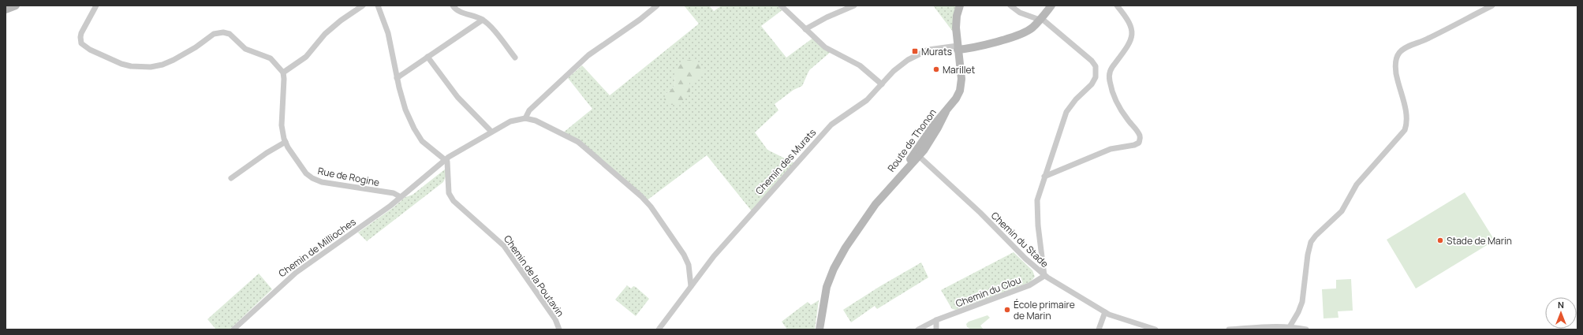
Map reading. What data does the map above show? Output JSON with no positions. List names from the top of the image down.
{
  "streets": {
    "street": [
      "Route de Thonon",
      "Chemin des Murats",
      "Rue de Rogine",
      "Chemin du Stade",
      "Chemin de Millioches",
      "Chemin de la Poutavin",
      "Chemin du Clou"
    ]
  },
  "crossings": [
    ["Route de Thonon", "Chemin des Murats"],
    ["Route de Thonon", "Chemin du Stade"],
    ["Rue de Rogine", "Chemin de Millioches"],
    ["Chemin du Stade", "Chemin du Clou"]
  ],
  "places": {
    "transit": ["Murats"],
    "other": ["Marillet", "Stade de Marin", "École primaire de Marin"]
  },
  "north": "top"
}
